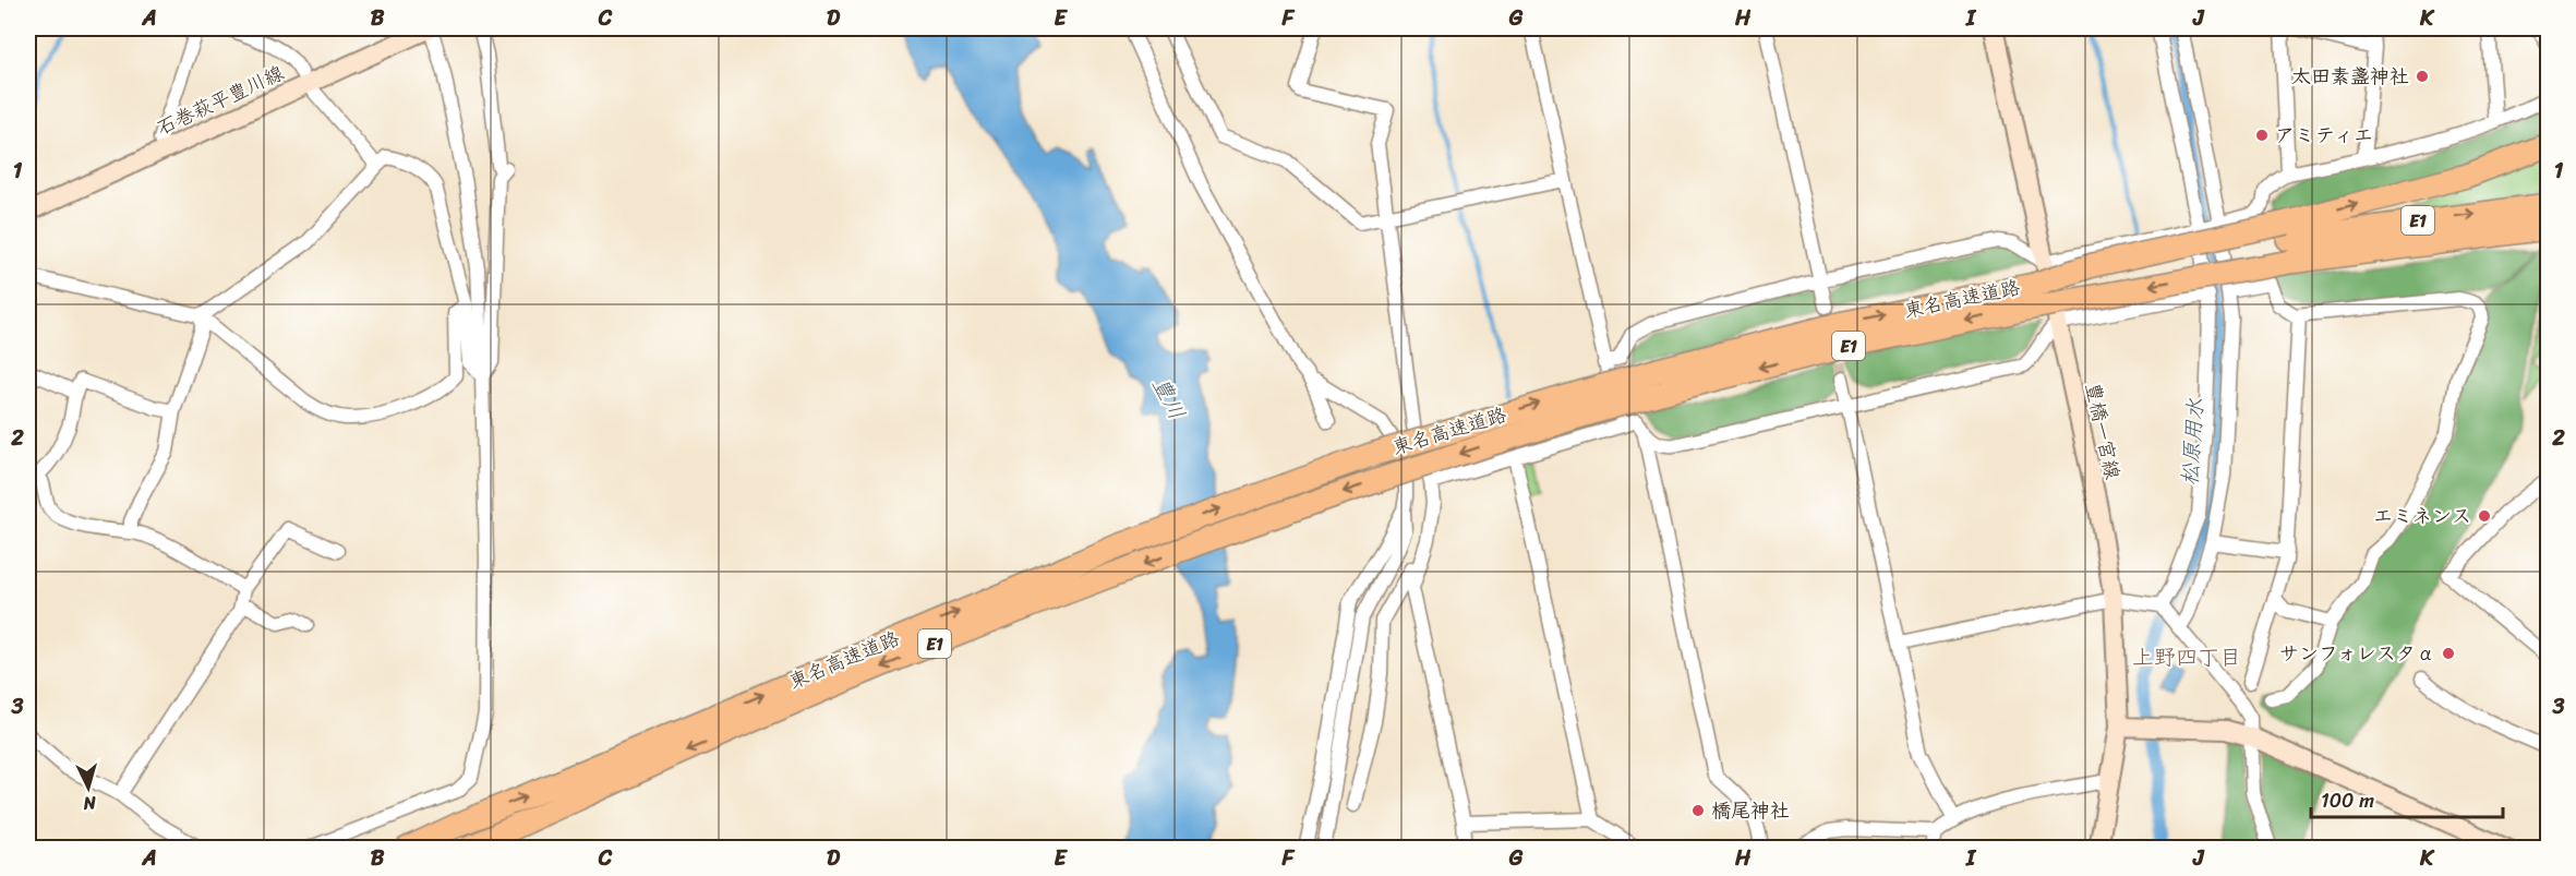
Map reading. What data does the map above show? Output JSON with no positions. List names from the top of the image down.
{
  "streets": {
    "highway": ["E1", "東名高速道路"],
    "main road": ["石巻萩平豊川線", "豊橋一宮線"]
  },
  "districts": ["上野四丁目"],
  "water": ["豊川", "松原用水"],
  "places": [
    "太田素盞神社",
    "アミティエ",
    "エミネンス",
    "サンフォレスタα",
    "橋尾神社"
  ],
  "scale_bar": "100 m",
  "north": "bottom",
  "grid": {
    "columns": [
      "A",
      "B",
      "C",
      "D",
      "E",
      "F",
      "G",
      "H",
      "I",
      "J",
      "K"
    ],
    "rows": ["1", "2", "3"]
  }
}
